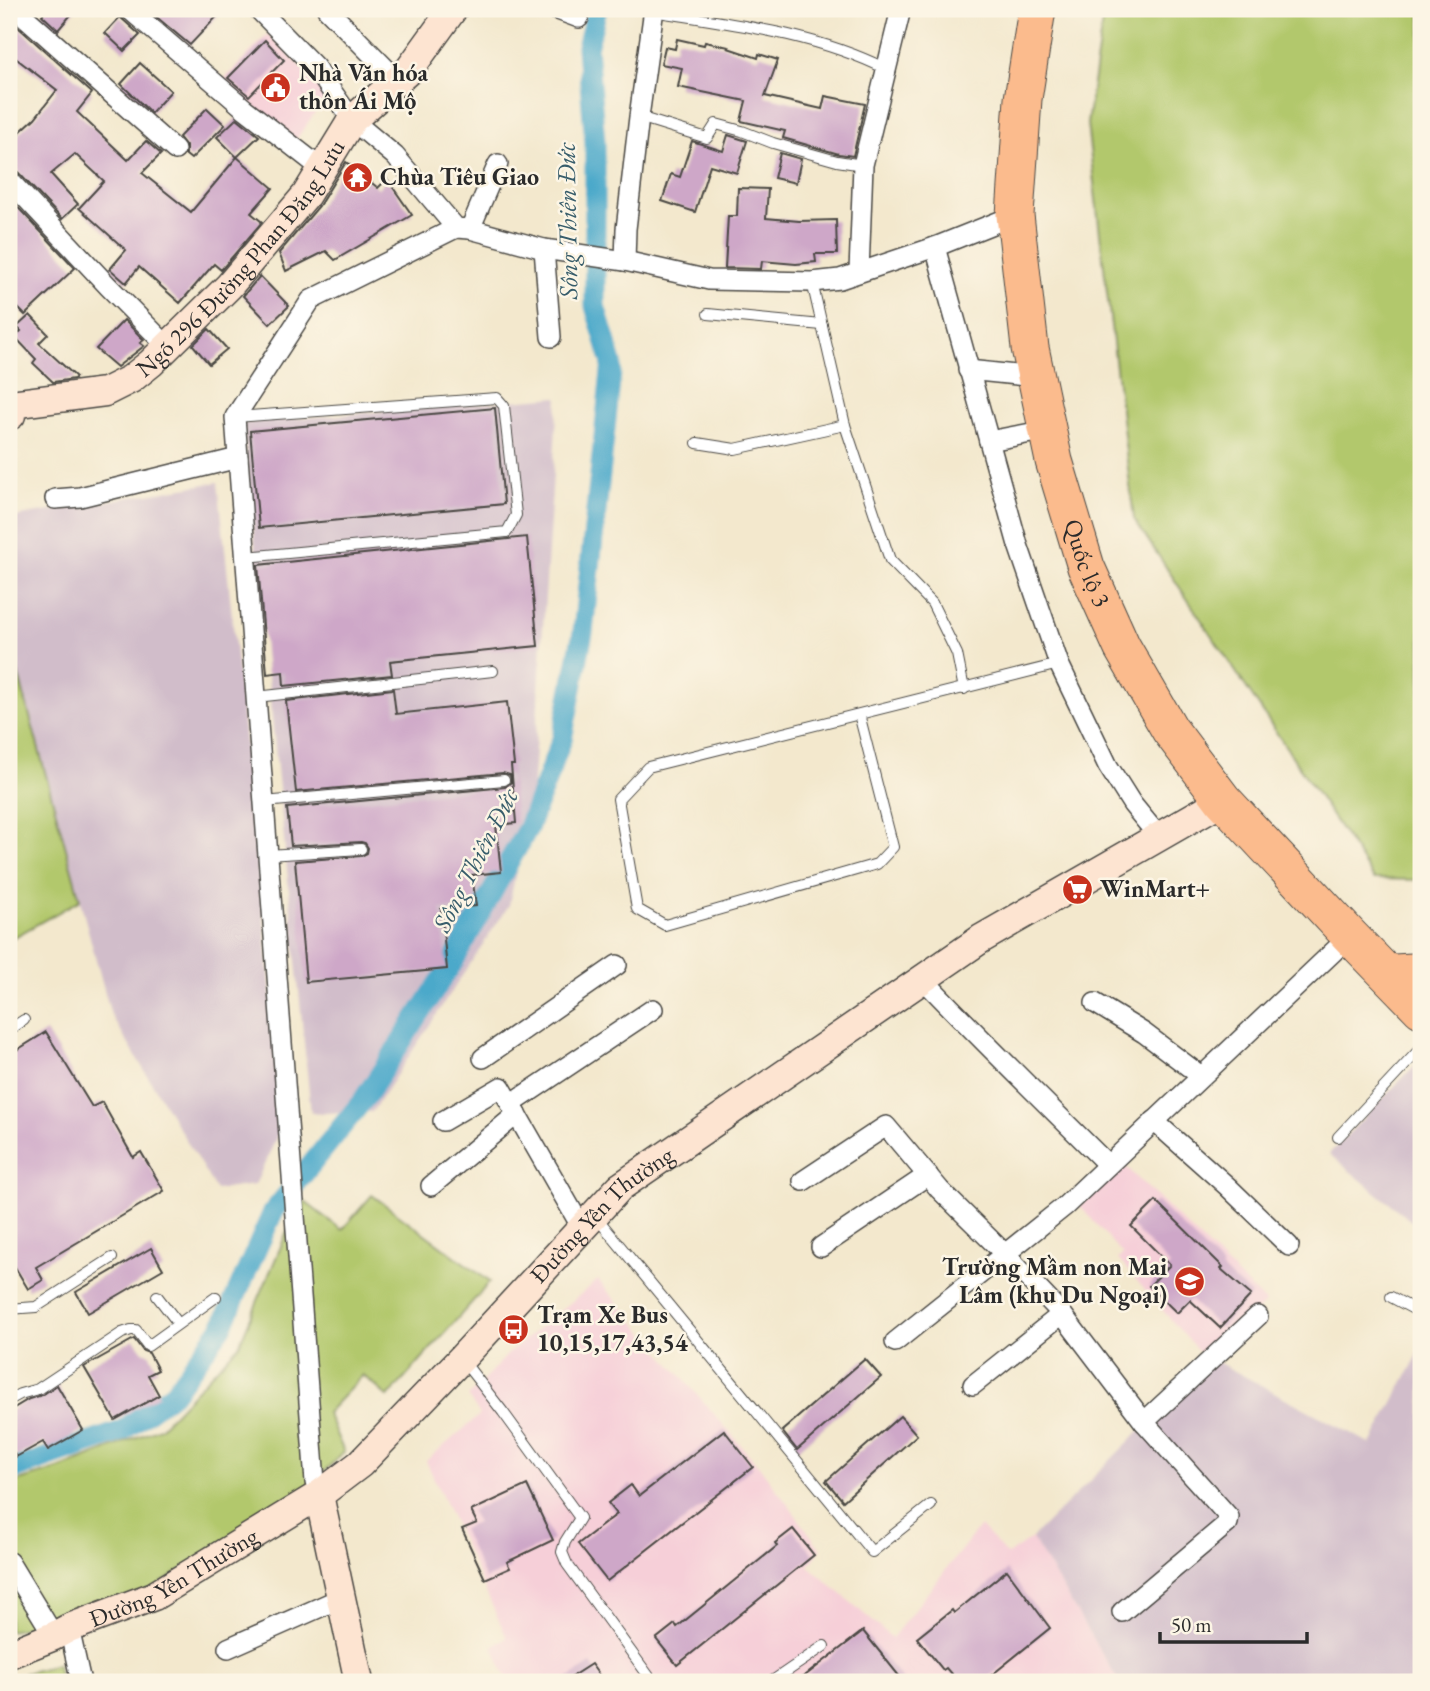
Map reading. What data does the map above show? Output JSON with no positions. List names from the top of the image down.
{
  "streets": {
    "highway": ["Quốc lộ 3"],
    "main road": ["Ngõ 296 Đường Phan Đăng Lưu", "Đường Yên Thường"]
  },
  "crossings": [
    ["Quốc lộ 3", "Đường Yên Thường"]
  ],
  "water": ["Sông Thiên Đức"],
  "places": {
    "public building": ["Nhà Văn hóa thôn Ái Mộ"],
    "temple": ["Chùa Tiêu Giao"],
    "supermarket": ["WinMart+"],
    "school or university": ["Trường Mầm non Mai Lâm (khu Du Ngoại)"],
    "bus stop": ["Trạm Xe Bus 10,15,17,43,54"]
  },
  "scale_bar": "50 m"
}
